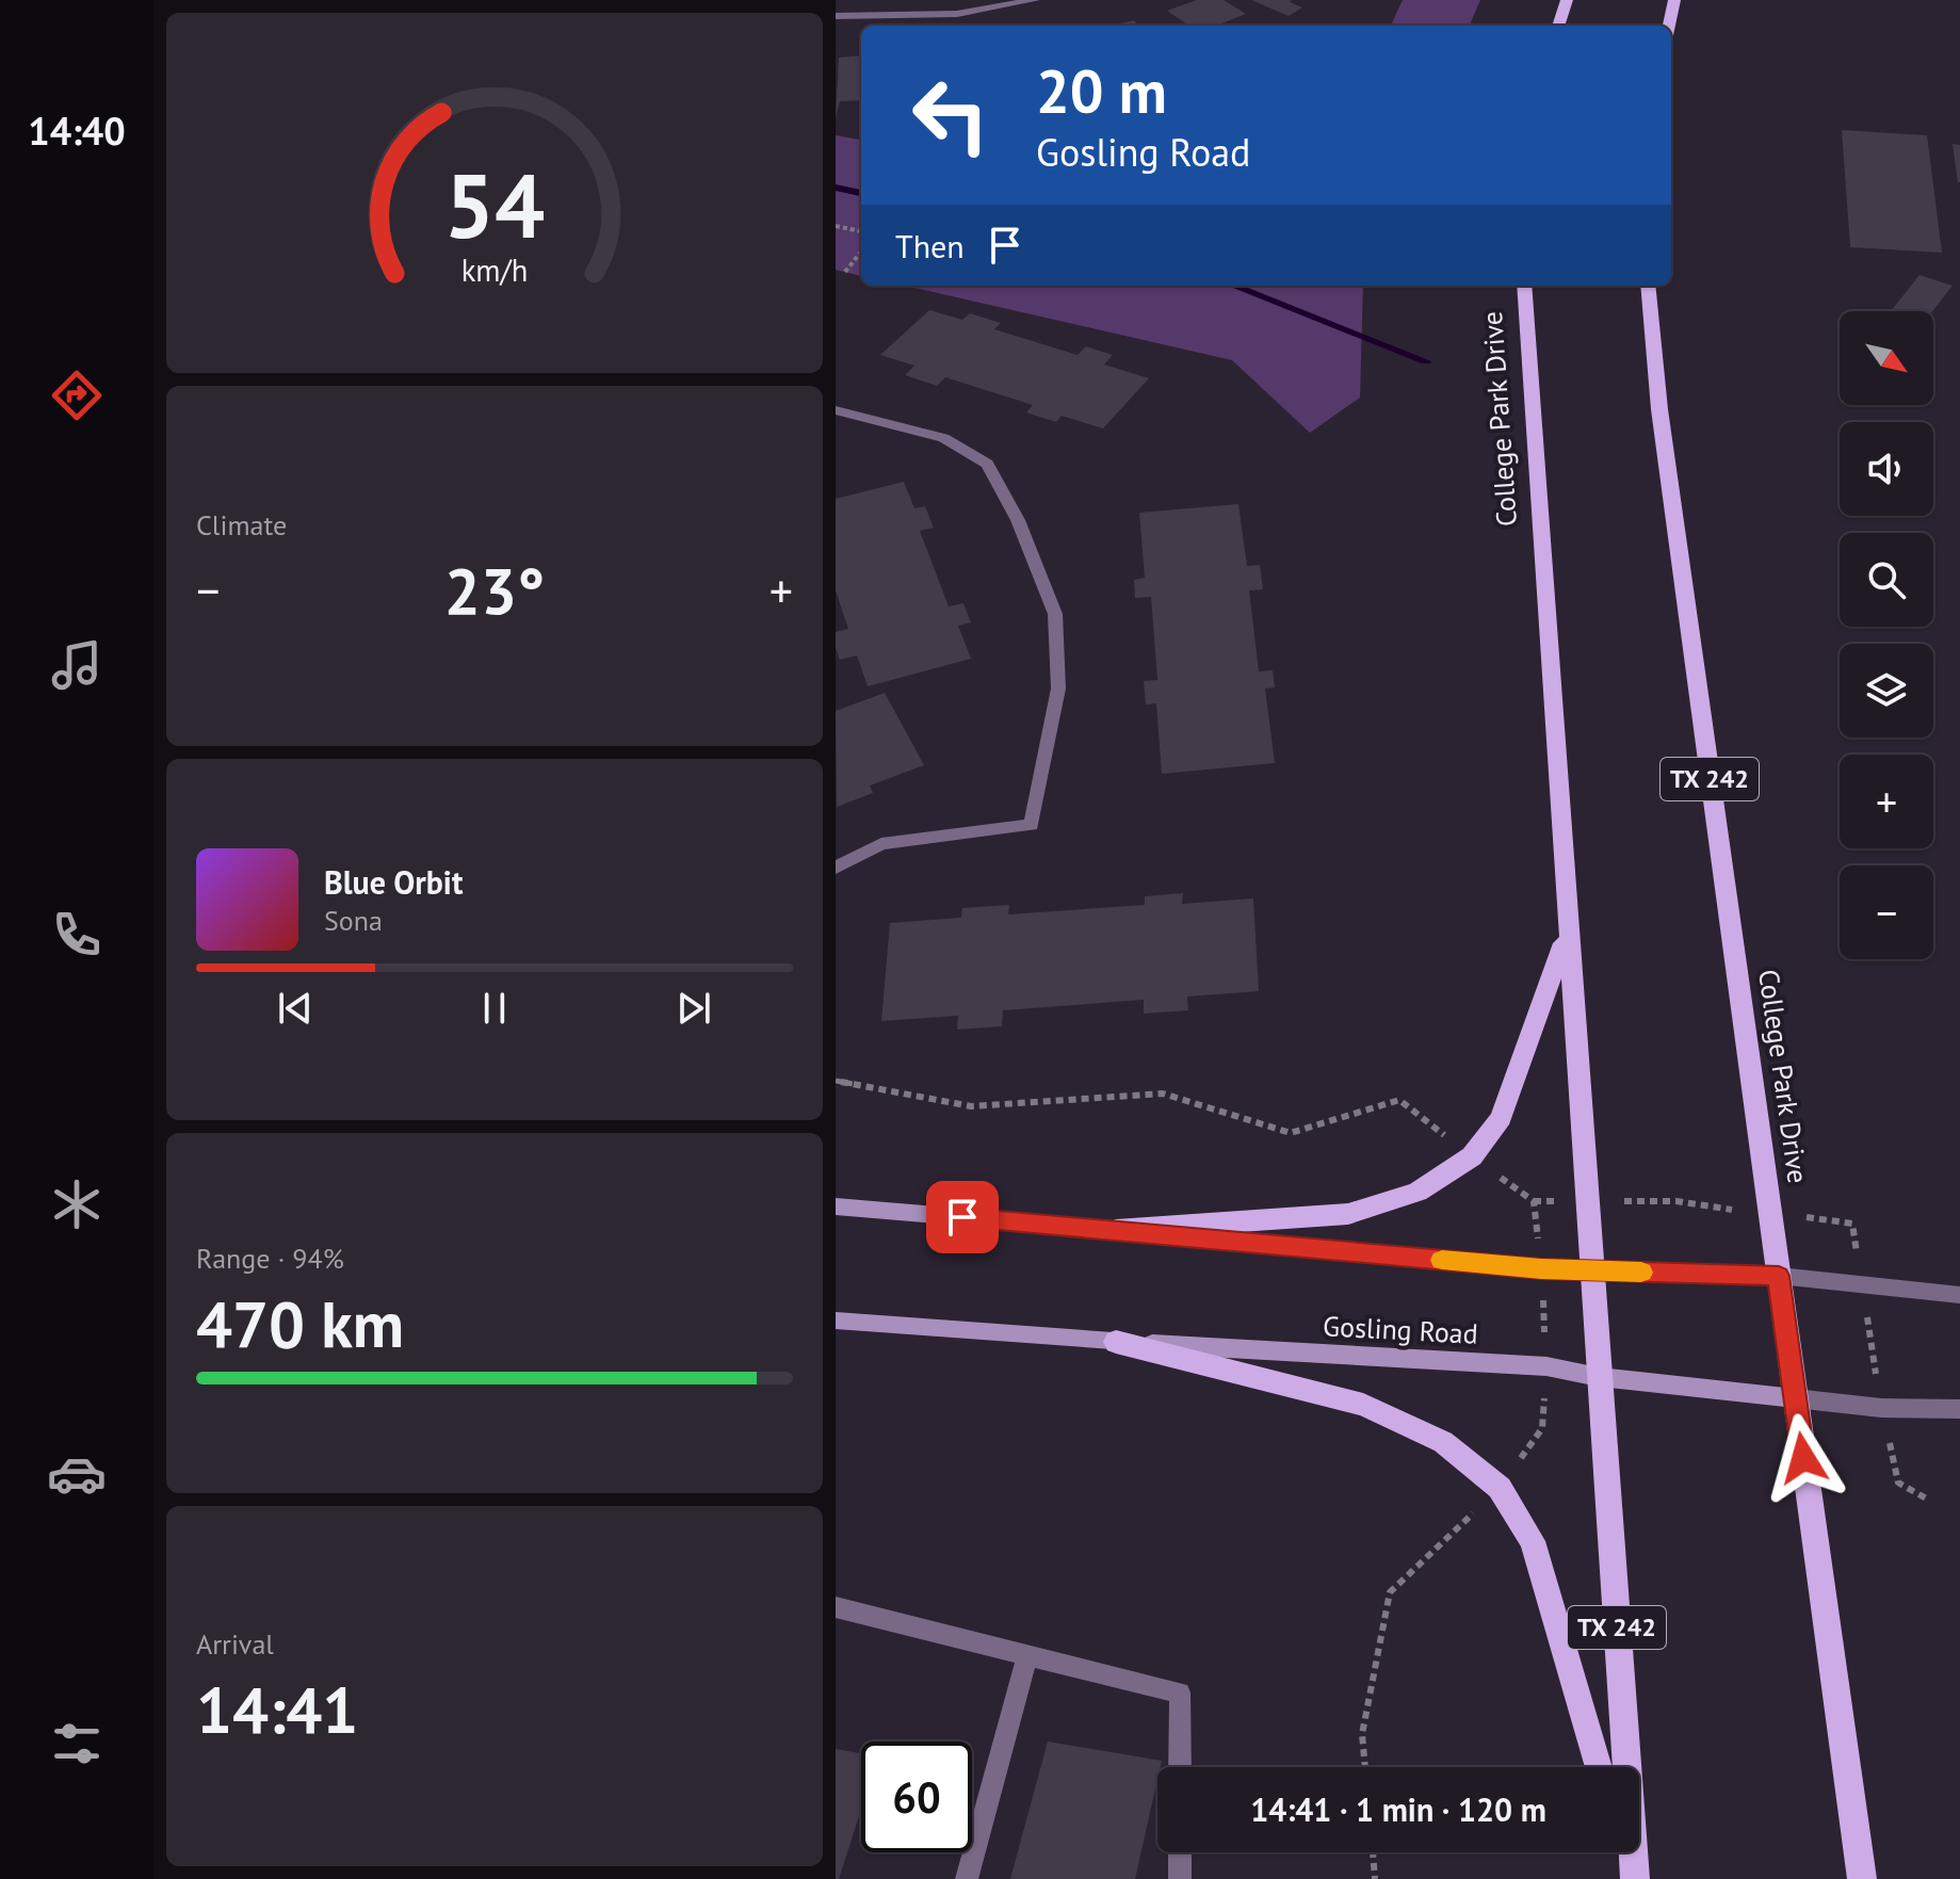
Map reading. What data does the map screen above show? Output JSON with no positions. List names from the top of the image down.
{
  "streets": {
    "main road": ["College Park Drive", "TX 242", "Gosling Road"]
  },
  "crossings": [
    ["College Park Drive", "Gosling Road"]
  ],
  "north": "bottom right",
  "page": {
    "tabs": "14:40",
    "turn": ["20 m", "Gosling Road"],
    "then": "Then",
    "map_buttons": ["+", "−"],
    "tile": [
      "Climate",
      ["Range · 94%", "470 km"],
      ["Arrival", "14:41"]
    ],
    "heat": ["−", "23°", "+"],
    "song": ["Blue Orbit", "Sona"],
    "limit": "60",
    "trip": "14:41 · 1 min · 120 m",
    "gauge": ["54", "km/h"]
  }
}
